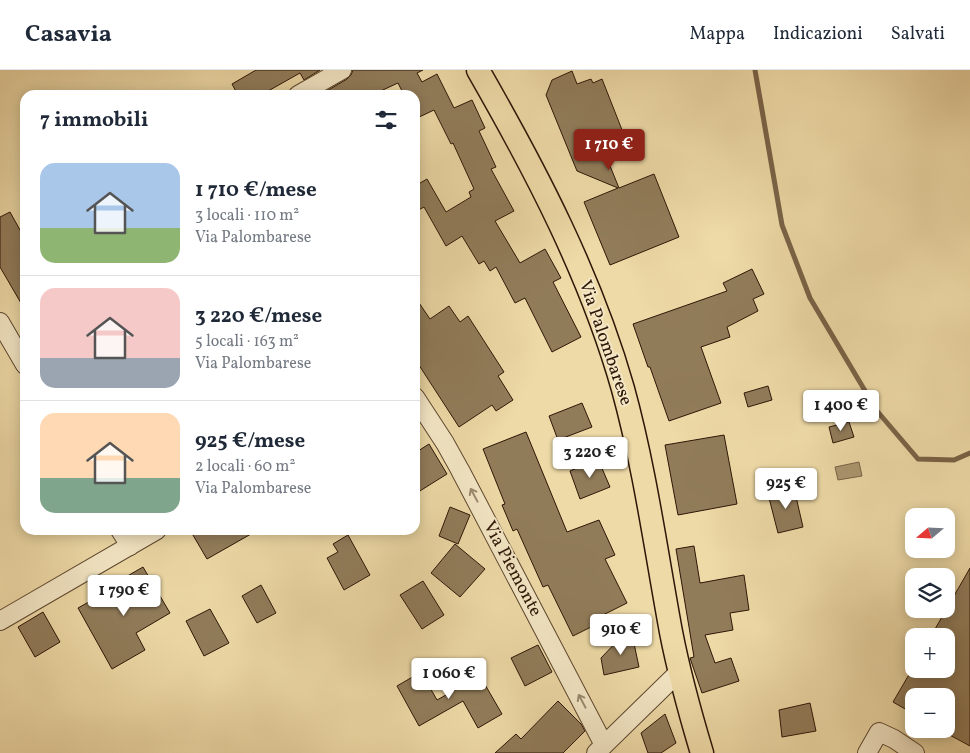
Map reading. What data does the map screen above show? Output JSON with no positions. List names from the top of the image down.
{
  "streets": {
    "main road": ["Via Palombarese"],
    "street": ["Via Piemonte"]
  },
  "one_way": ["Via Piemonte"],
  "north": "left",
  "page": {
    "header": "Casavia",
    "nav": ["Mappa", "Indicazioni", "Salvati"],
    "heading": "7 immobili",
    "price": [
      "1 710 €",
      "1 400 €",
      "3 220 €",
      "925 €",
      "1 790 €",
      "910 €",
      "1 060 €"
    ],
    "list": [
      {
        "name": "1 710 €/mese",
        "note": "3 locali · 110 m² · Via Palombarese"
      },
      {
        "name": "3 220 €/mese",
        "note": "5 locali · 163 m² · Via Palombarese"
      },
      {
        "name": "925 €/mese",
        "note": "2 locali · 60 m² · Via Palombarese"
      }
    ],
    "map_buttons": ["+", "−"]
  }
}
